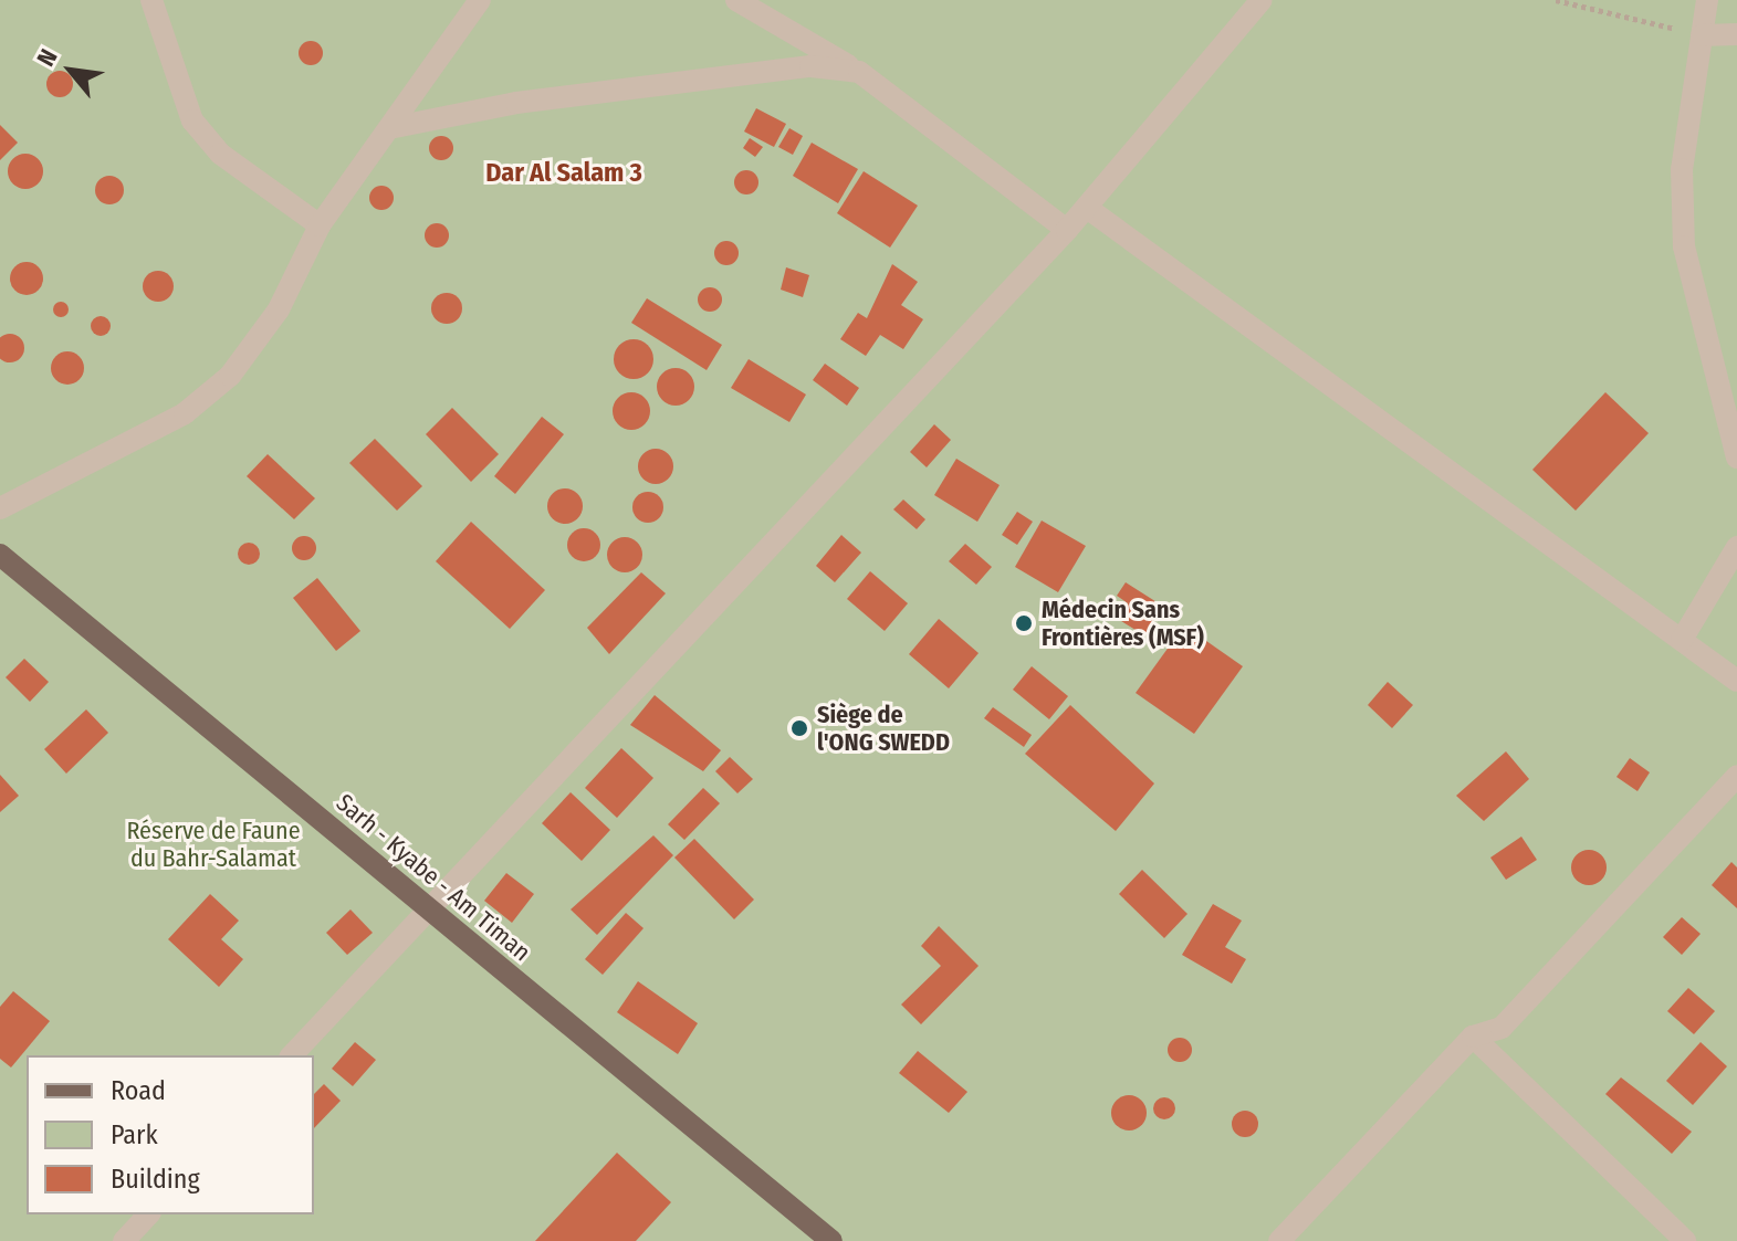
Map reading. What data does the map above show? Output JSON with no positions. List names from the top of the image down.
{
  "streets": {
    "main road": ["Sarh - Kyabe - Am Timan"]
  },
  "districts": ["Dar Al Salam 3"],
  "parks": ["Réserve de Faune du Bahr-Salamat"],
  "places": ["Médecin Sans Frontières (MSF)", "Siège de l'ONG SWEDD"],
  "legend": ["Road", "Park", "Building"],
  "north": "top left"
}
